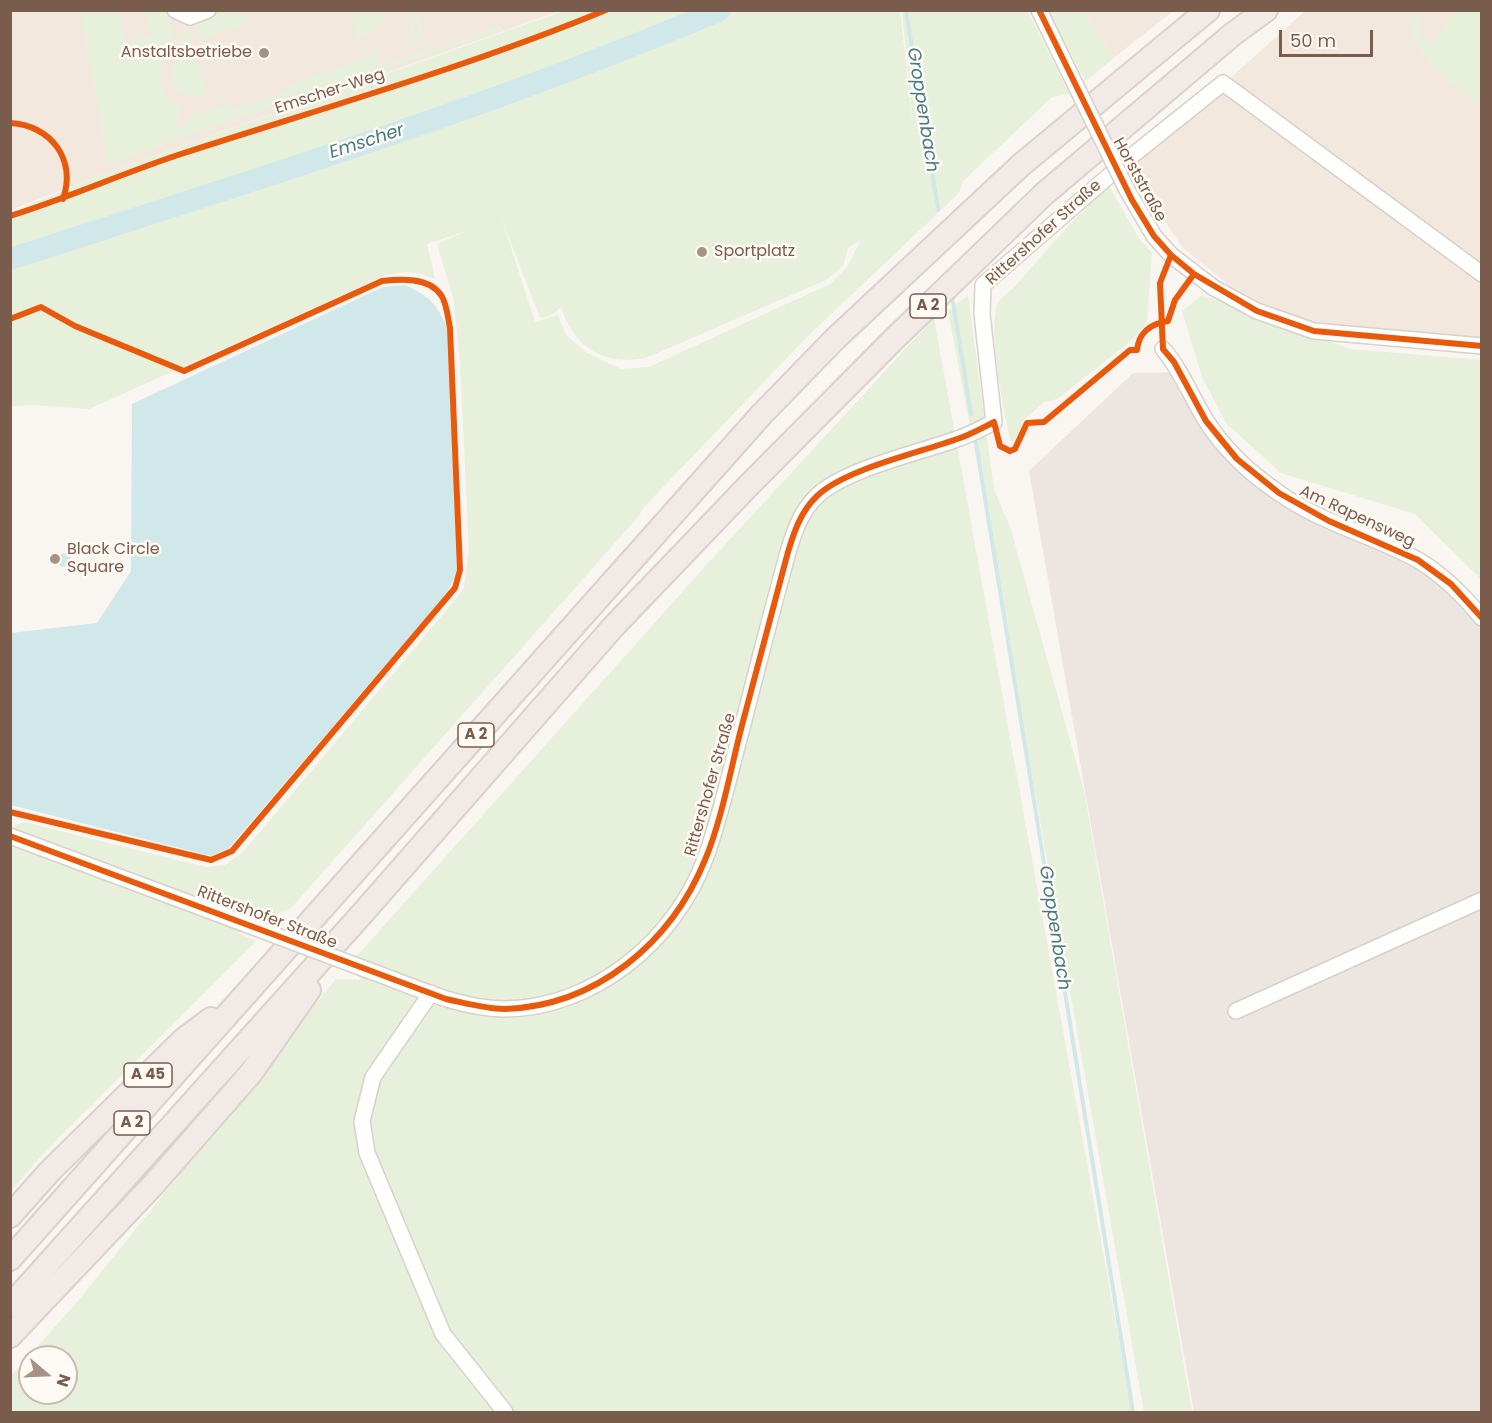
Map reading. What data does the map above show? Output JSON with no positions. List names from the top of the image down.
{
  "streets": {
    "highway": ["A 2", "A 45"],
    "street": ["Horststraße", "Rittershofer Straße", "Am Rapensweg"],
    "cycle path": ["Emscher-Weg"]
  },
  "crossings": [
    ["A 2", "A 45"]
  ],
  "water": ["Groppenbach", "Emscher"],
  "places": ["Anstaltsbetriebe", "Sportplatz", "Black Circle Square"],
  "scale_bar": "50 m",
  "north": "right"
}
